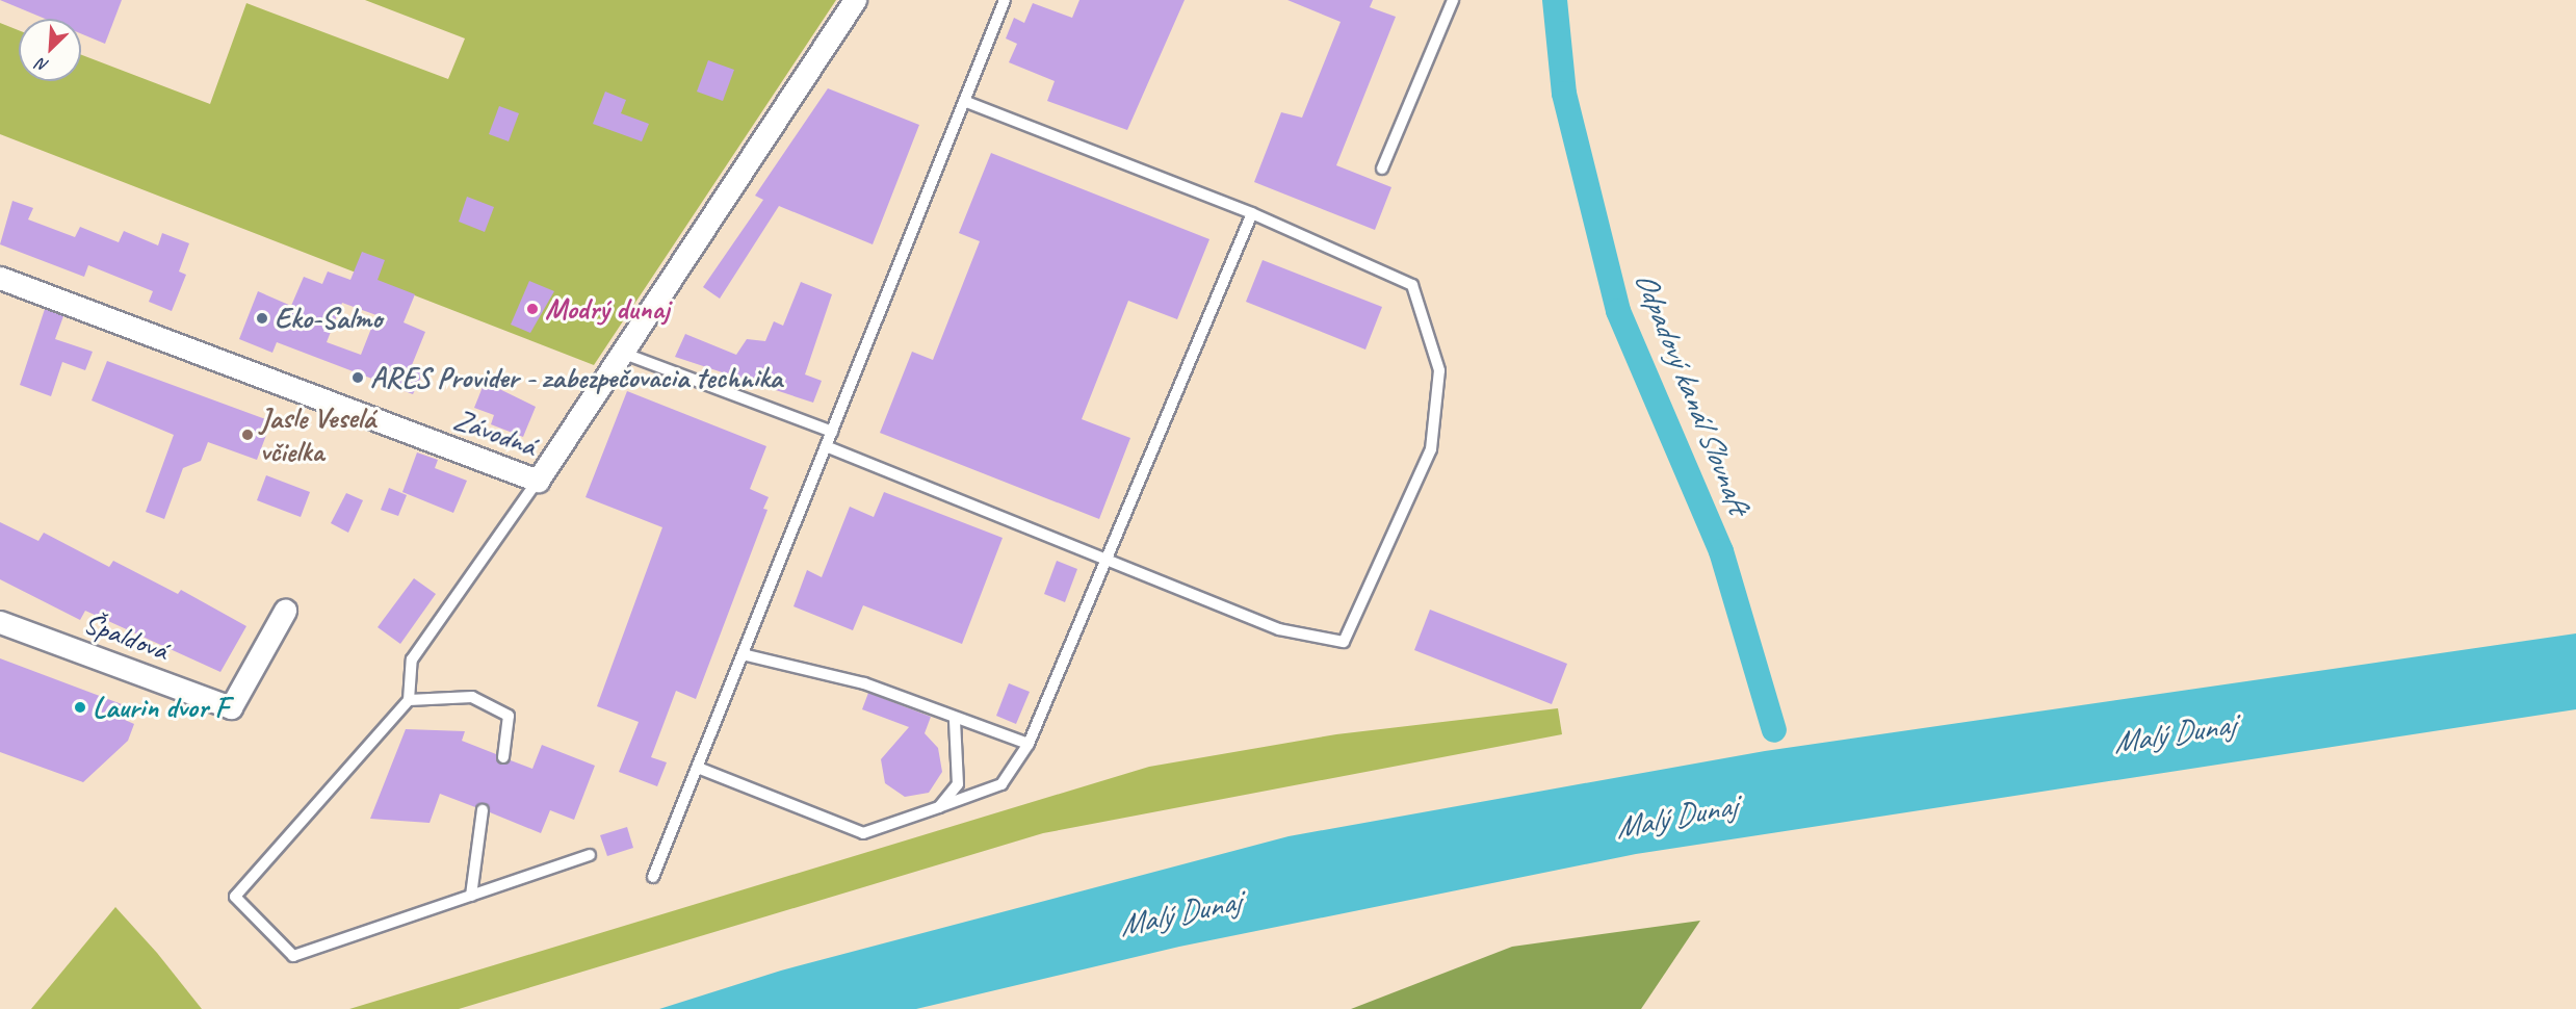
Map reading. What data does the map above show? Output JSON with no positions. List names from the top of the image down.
{
  "streets": {
    "street": ["Závodná", "Špaldová"]
  },
  "water": ["Odpadový kanál Slovnaft", "Malý Dunaj"],
  "places": [
    "Modrý dunaj",
    "Eko-Salmo",
    "ARES Provider - zabezpečovacia technika",
    "Jasle Veselá včielka",
    "Laurin dvor F"
  ],
  "north": "bottom left"
}
